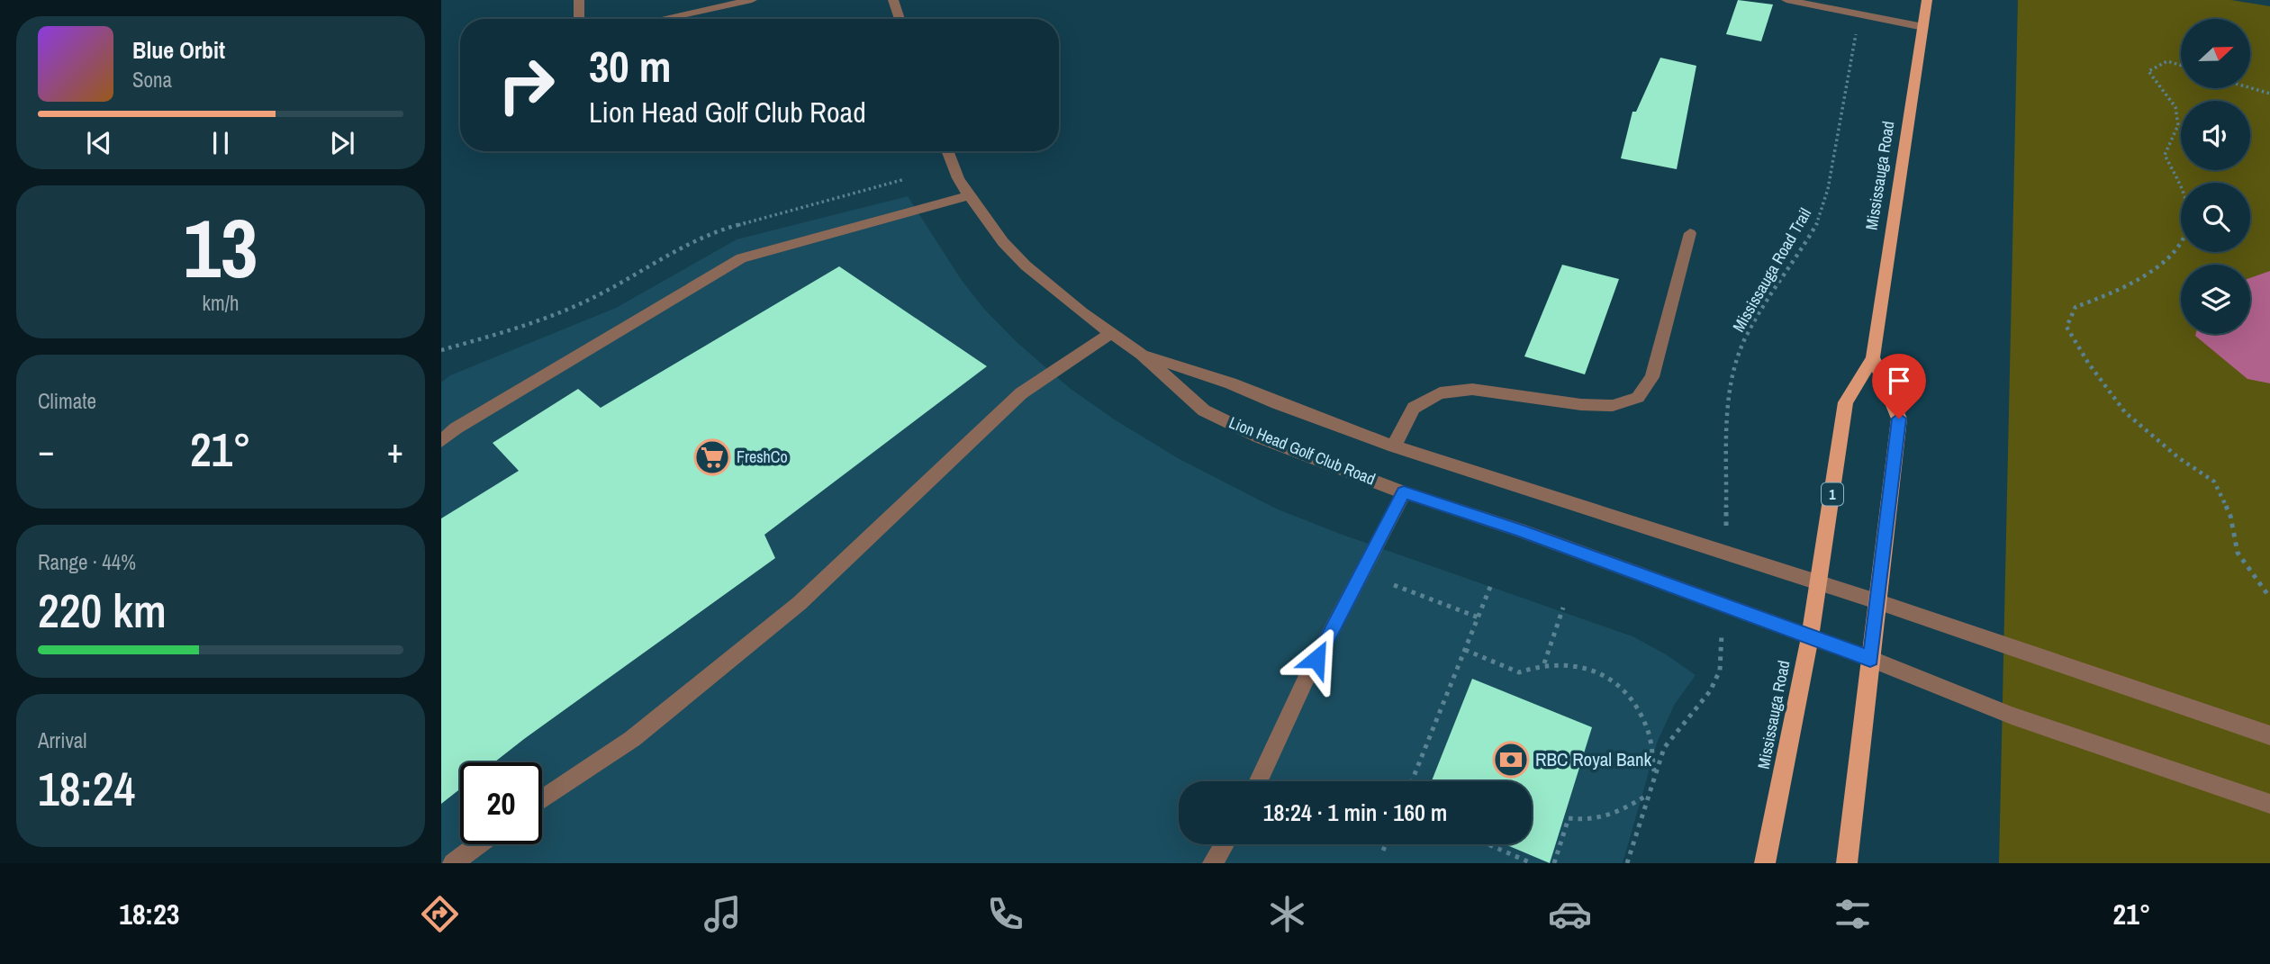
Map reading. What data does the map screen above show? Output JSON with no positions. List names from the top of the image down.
{
  "streets": {
    "main road": ["Mississauga Road", "1"],
    "street": ["Lion Head Golf Club Road"],
    "path": ["Mississauga Road Trail"]
  },
  "crossings": [
    ["Mississauga Road", "Lion Head Golf Club Road"]
  ],
  "places": {
    "supermarket": ["FreshCo"],
    "bank": ["RBC Royal Bank"]
  },
  "north": "right",
  "page": {
    "turn": ["30 m", "Lion Head Golf Club Road"],
    "song": ["Blue Orbit", "Sona"],
    "tile": [
      ["13", "km/h"],
      "Climate",
      ["Range · 44%", "220 km"],
      ["Arrival", "18:24"]
    ],
    "heat": ["−", "21°", "+"],
    "limit": "20",
    "trip": "18:24 · 1 min · 160 m",
    "tabs": ["18:23", "21°"]
  }
}
